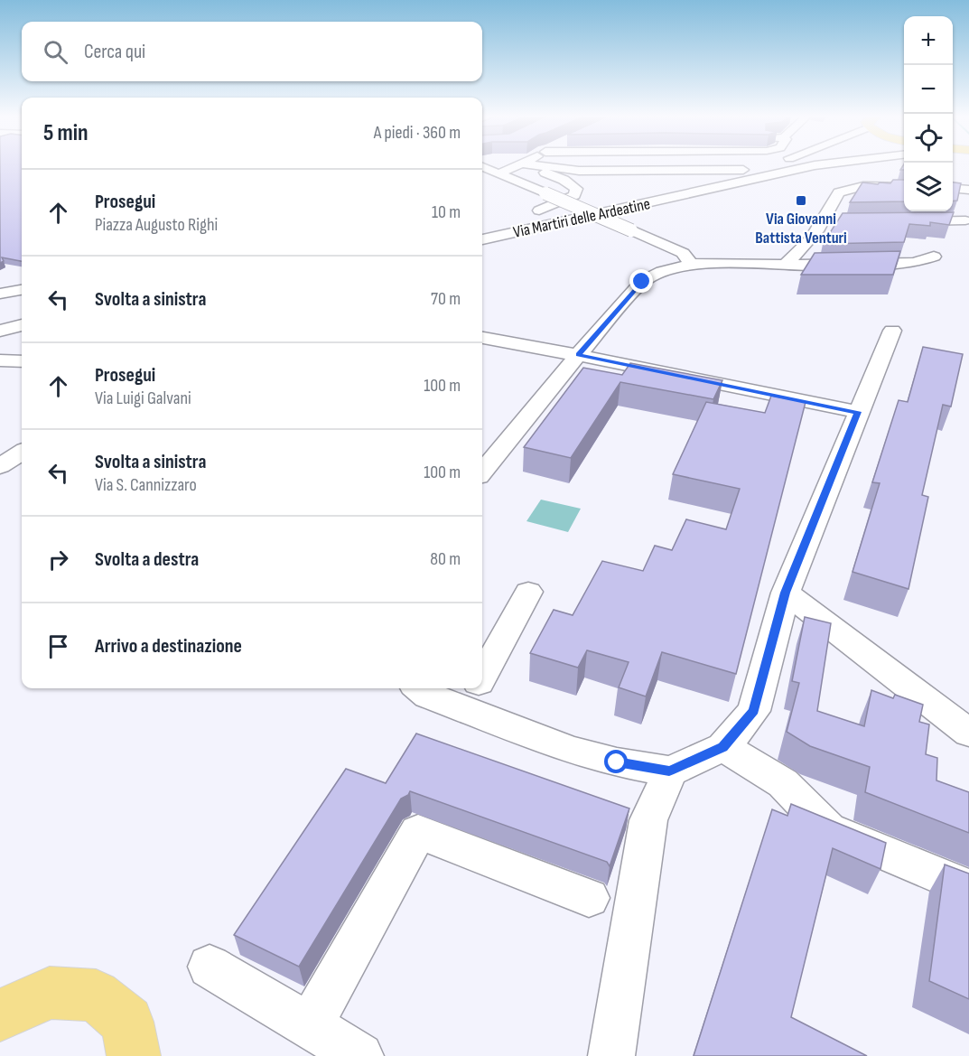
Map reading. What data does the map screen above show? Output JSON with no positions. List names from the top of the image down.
{
  "streets": {
    "street": ["Via Martiri delle Ardeatine"]
  },
  "places": {
    "transit": ["Via Giovanni Battista Venturi"]
  },
  "page": {
    "map_buttons": ["+", "−"],
    "search": "Cerca qui",
    "heading": ["5 min", "A piedi · 360 m"],
    "list": [
      ["Prosegui", "Piazza Augusto Righi", "10 m"],
      ["Svolta a sinistra", "70 m"],
      ["Prosegui", "Via Luigi Galvani", "100 m"],
      ["Svolta a sinistra", "Via S. Cannizzaro", "100 m"],
      ["Svolta a destra", "80 m"],
      "Arrivo a destinazione"
    ]
  }
}
